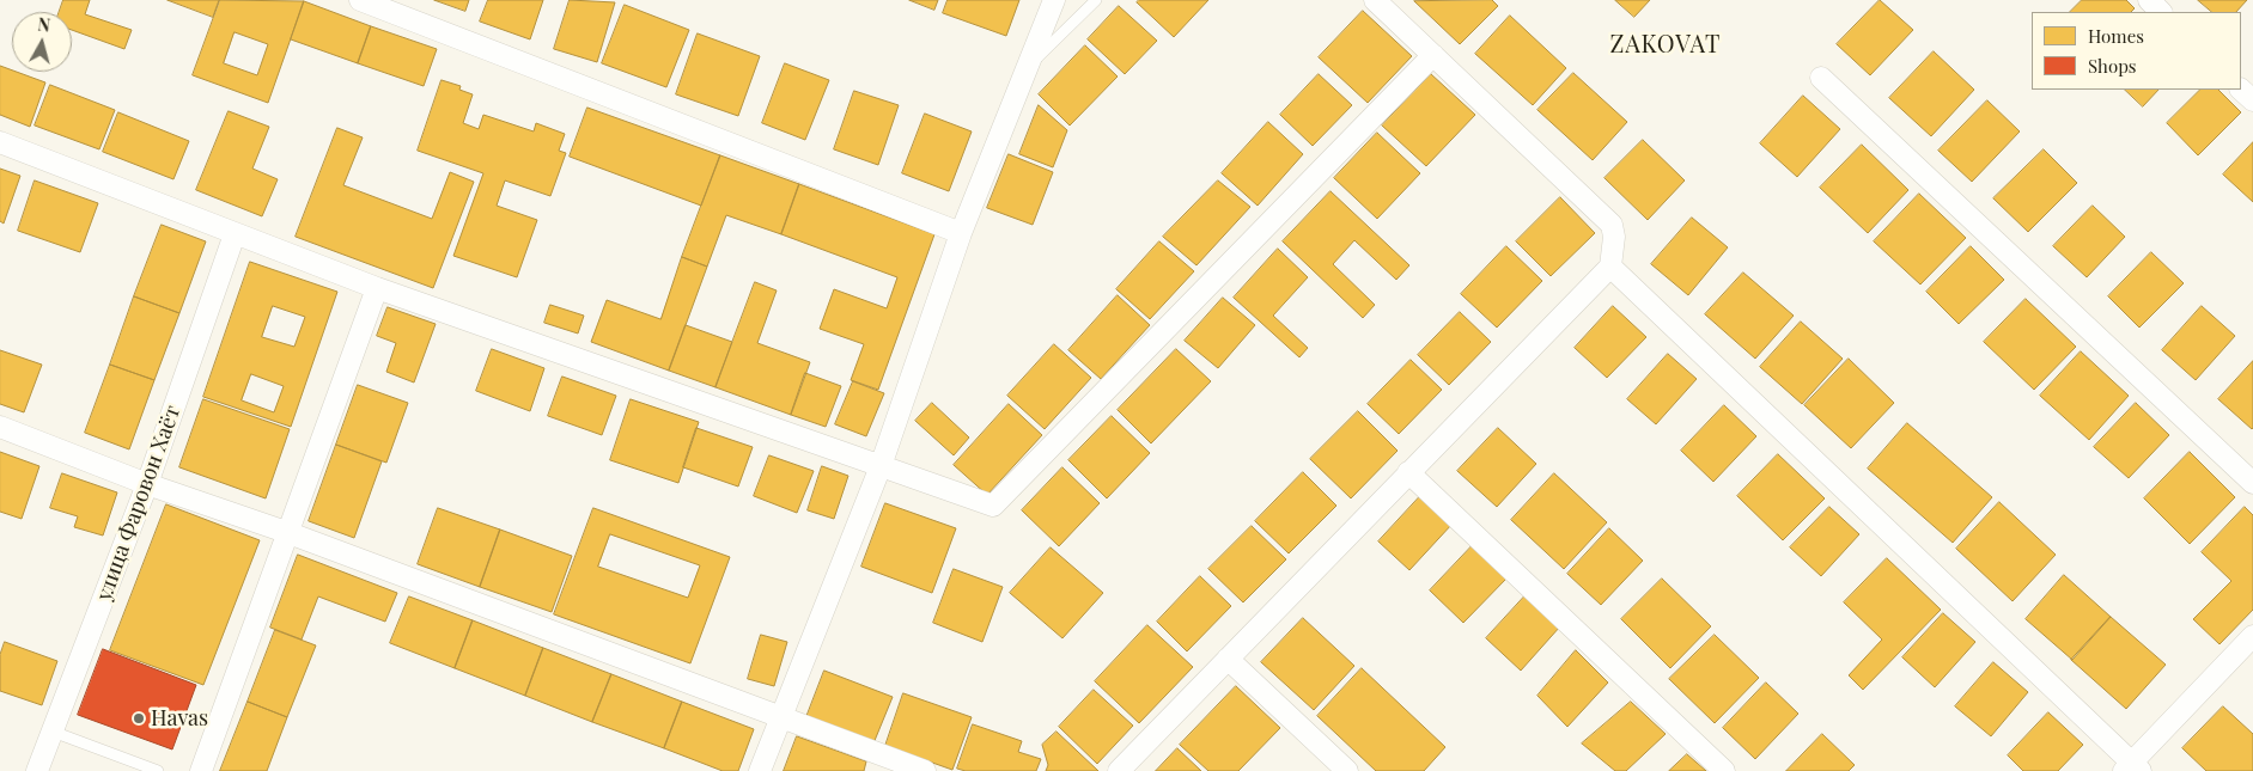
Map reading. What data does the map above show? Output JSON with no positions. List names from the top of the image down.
{
  "streets": {
    "street": ["улица Фаровон Хаёт"]
  },
  "districts": ["ZAKOVAT"],
  "places": ["Havas"],
  "legend": ["Homes", "Shops"],
  "north": "top"
}
